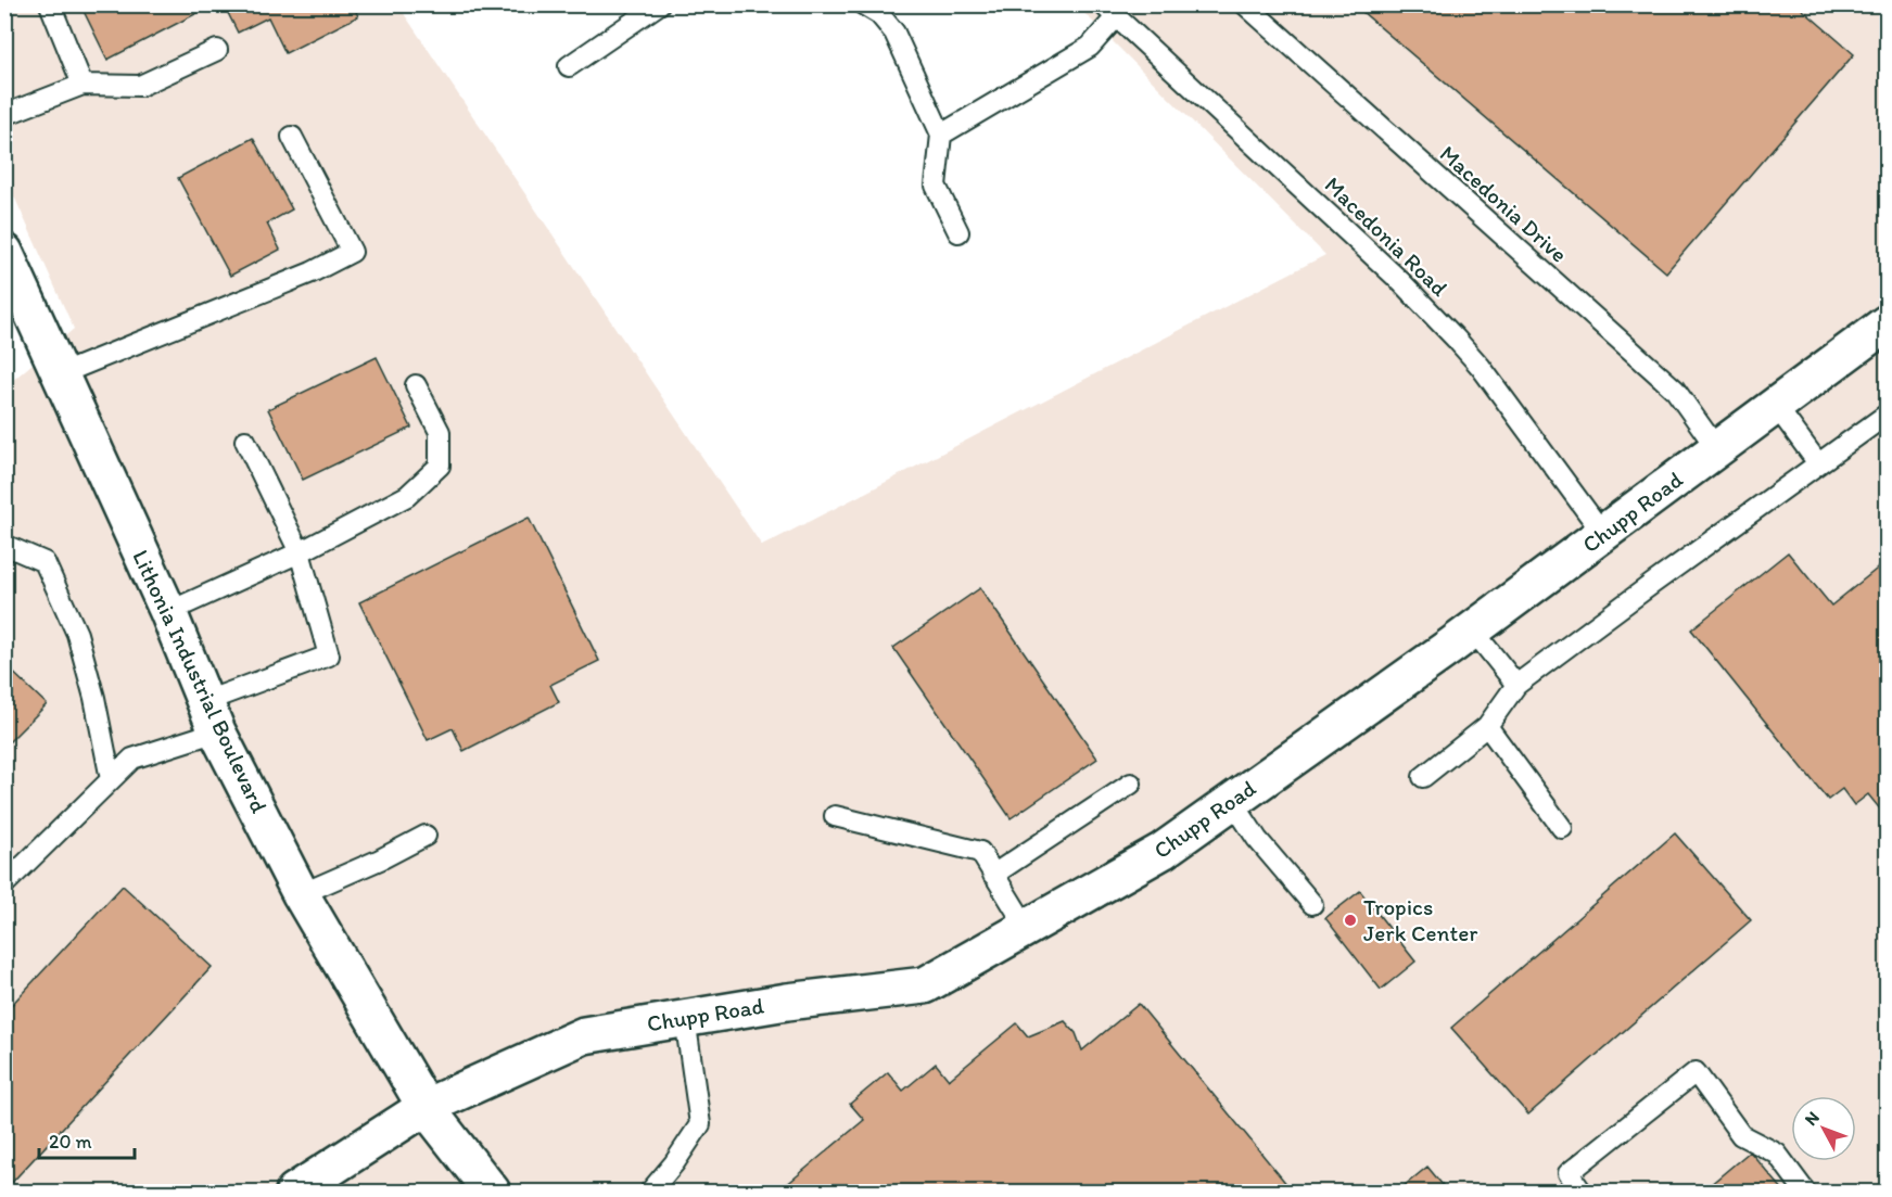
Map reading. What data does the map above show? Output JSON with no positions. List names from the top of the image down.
{
  "streets": {
    "street": ["Chupp Road", "Lithonia Industrial Boulevard"],
    "lane": ["Macedonia Drive", "Macedonia Road"]
  },
  "crossings": [
    ["Macedonia Drive", "Chupp Road"],
    ["Macedonia Road", "Chupp Road"],
    ["Chupp Road", "Lithonia Industrial Boulevard"]
  ],
  "places": ["Tropics Jerk Center"],
  "scale_bar": "20 m",
  "north": "top left"
}
